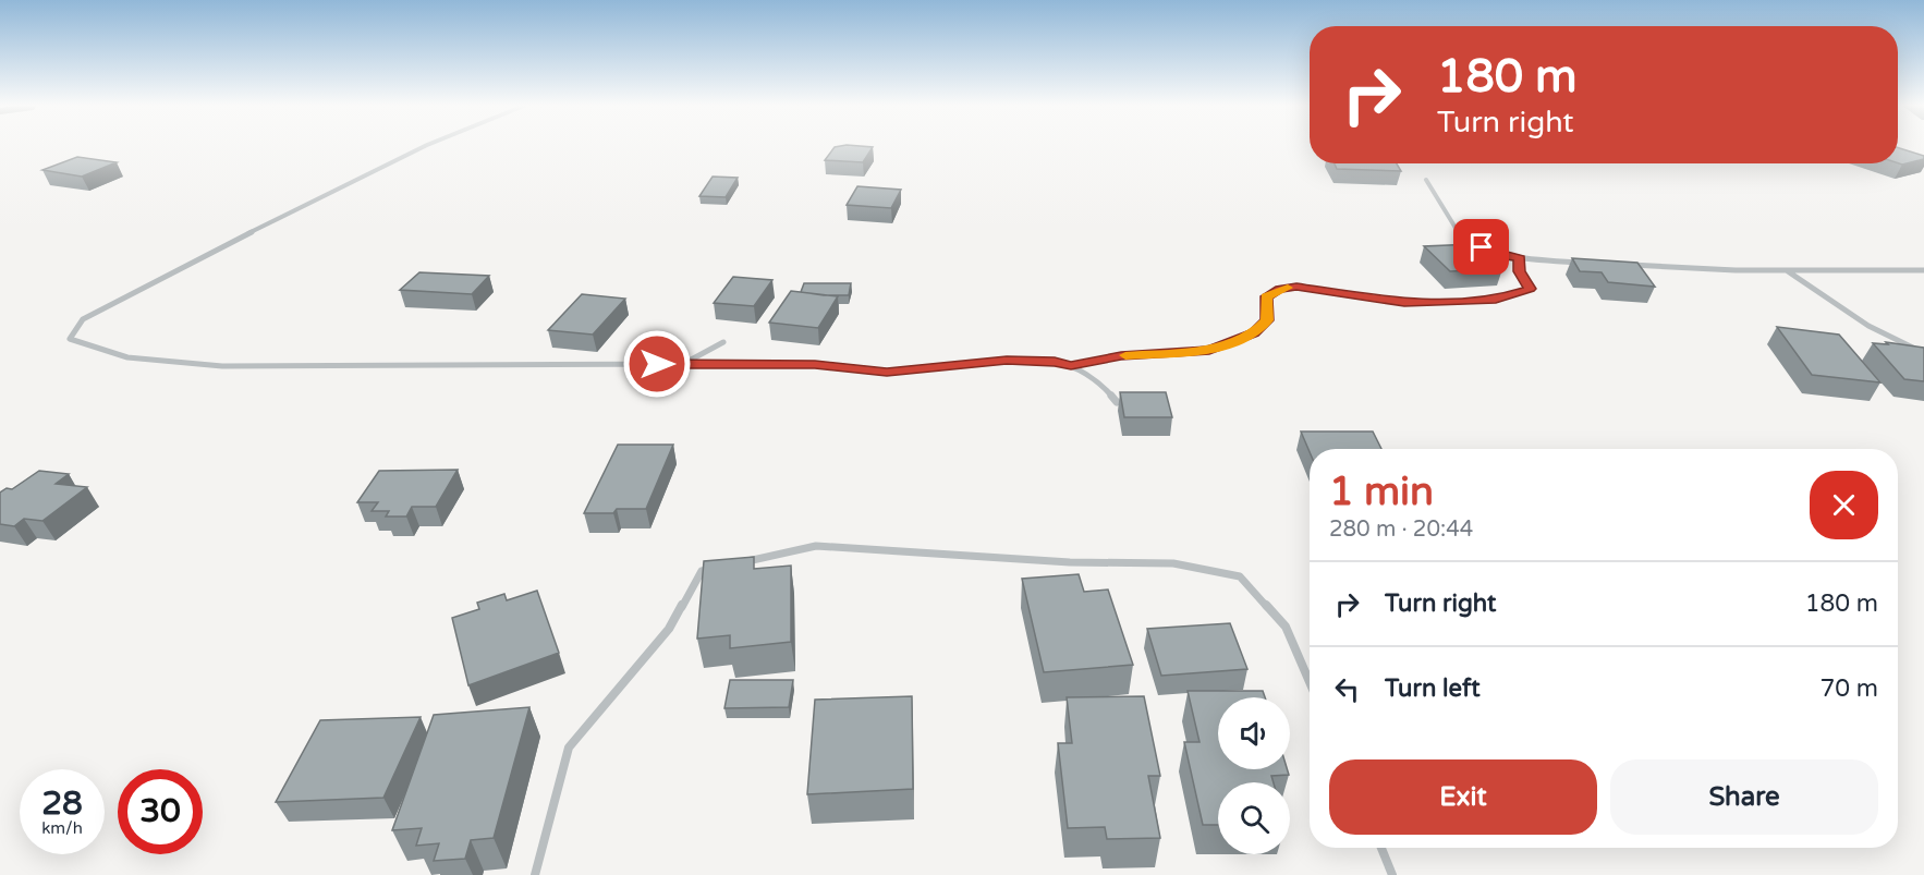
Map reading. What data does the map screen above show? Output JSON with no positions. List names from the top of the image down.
{
  "page": {
    "turn": ["180 m", "Turn right"],
    "heading": ["1 min", "280 m · 20:44"],
    "list": [
      {
        "name": "Turn right",
        "value": "180 m"
      },
      {
        "name": "Turn left",
        "value": "70 m"
      }
    ],
    "buttons": ["Exit", "Share"],
    "speed": "28 km/h",
    "limit": "30"
  }
}
